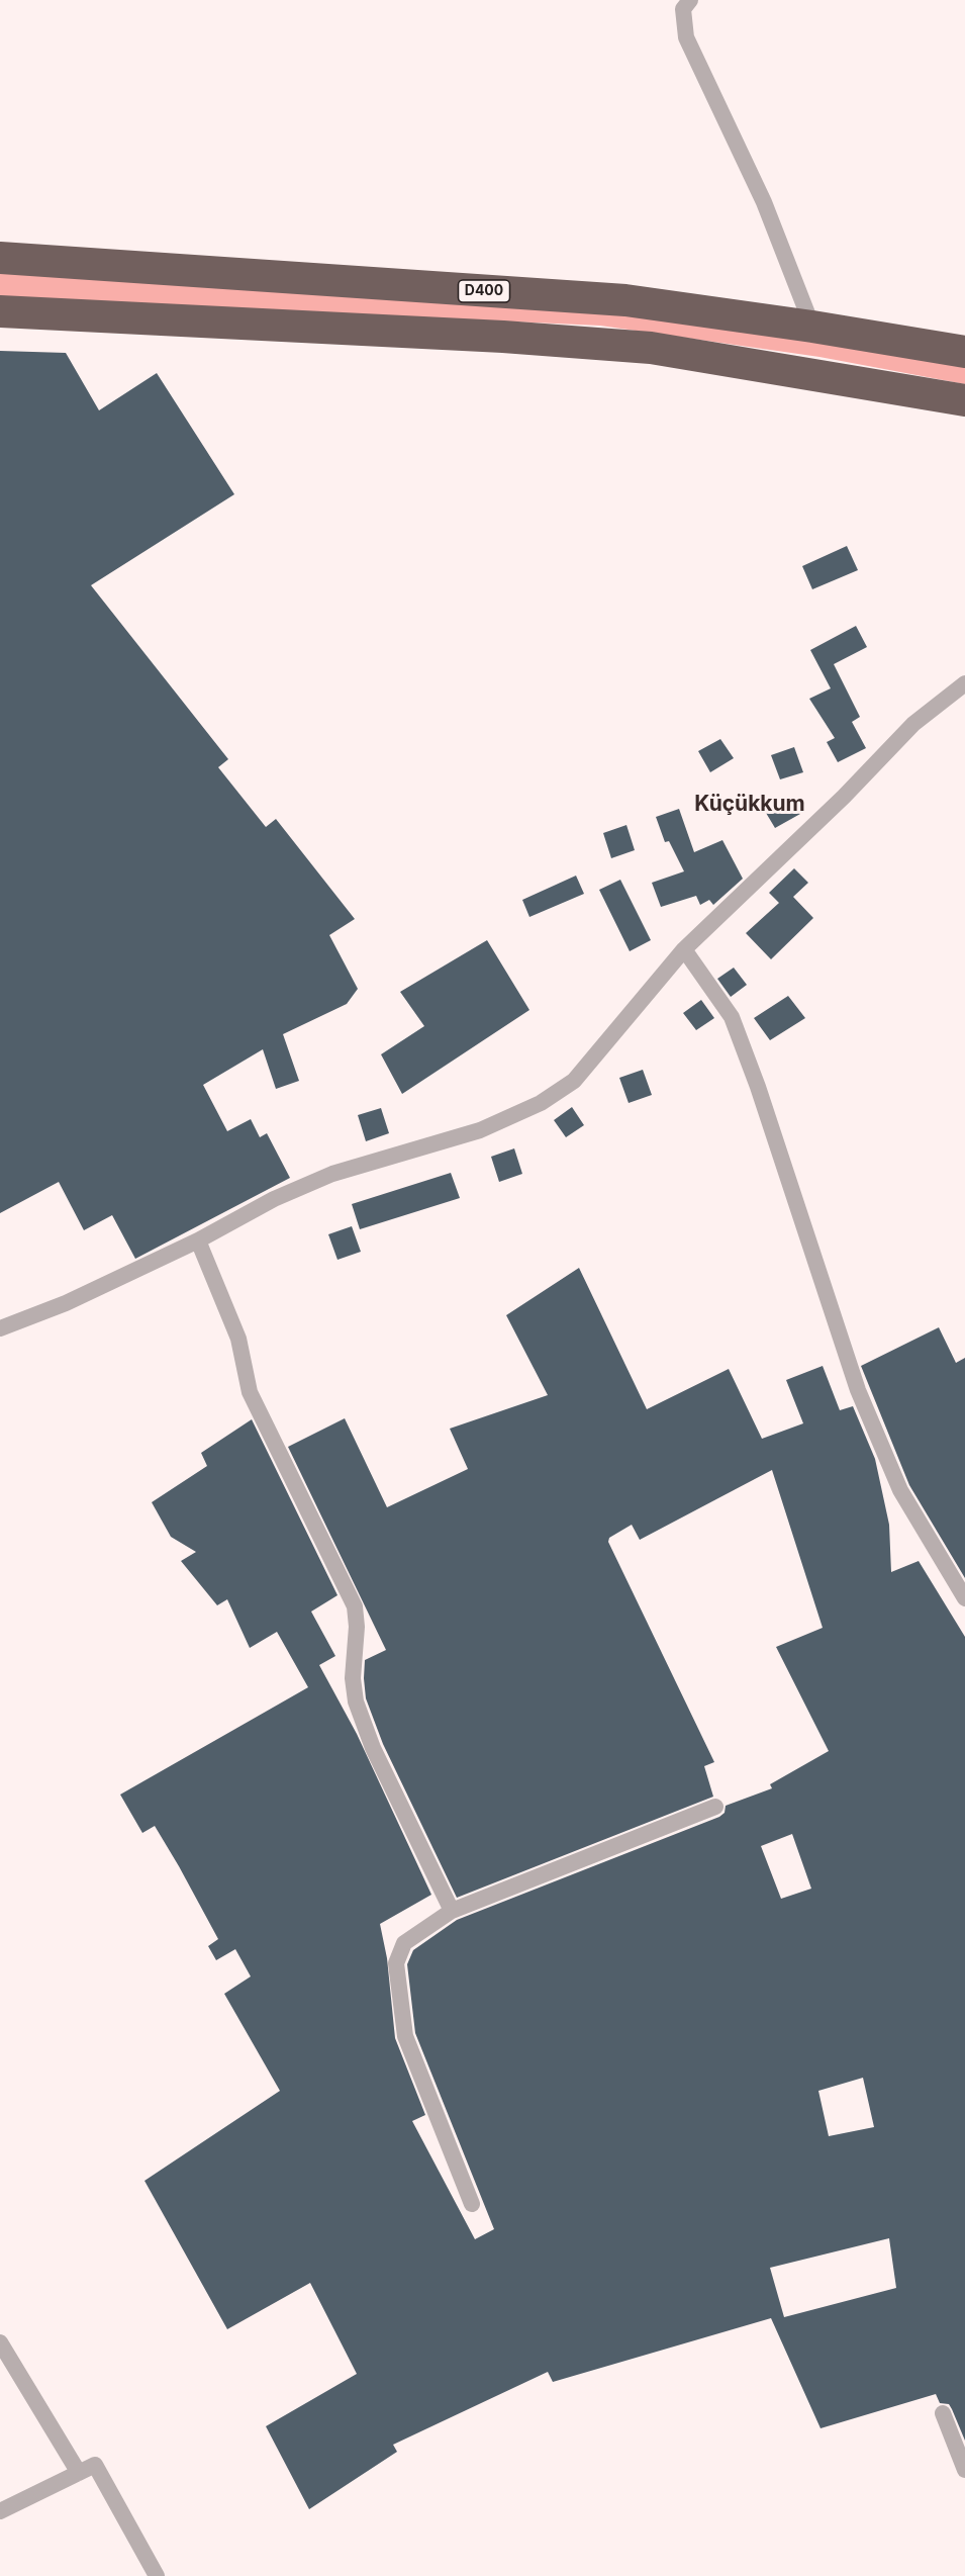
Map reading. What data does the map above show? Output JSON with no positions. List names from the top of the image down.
{
  "streets": {
    "highway": ["D400"]
  },
  "districts": ["Küçükkum"]
}
